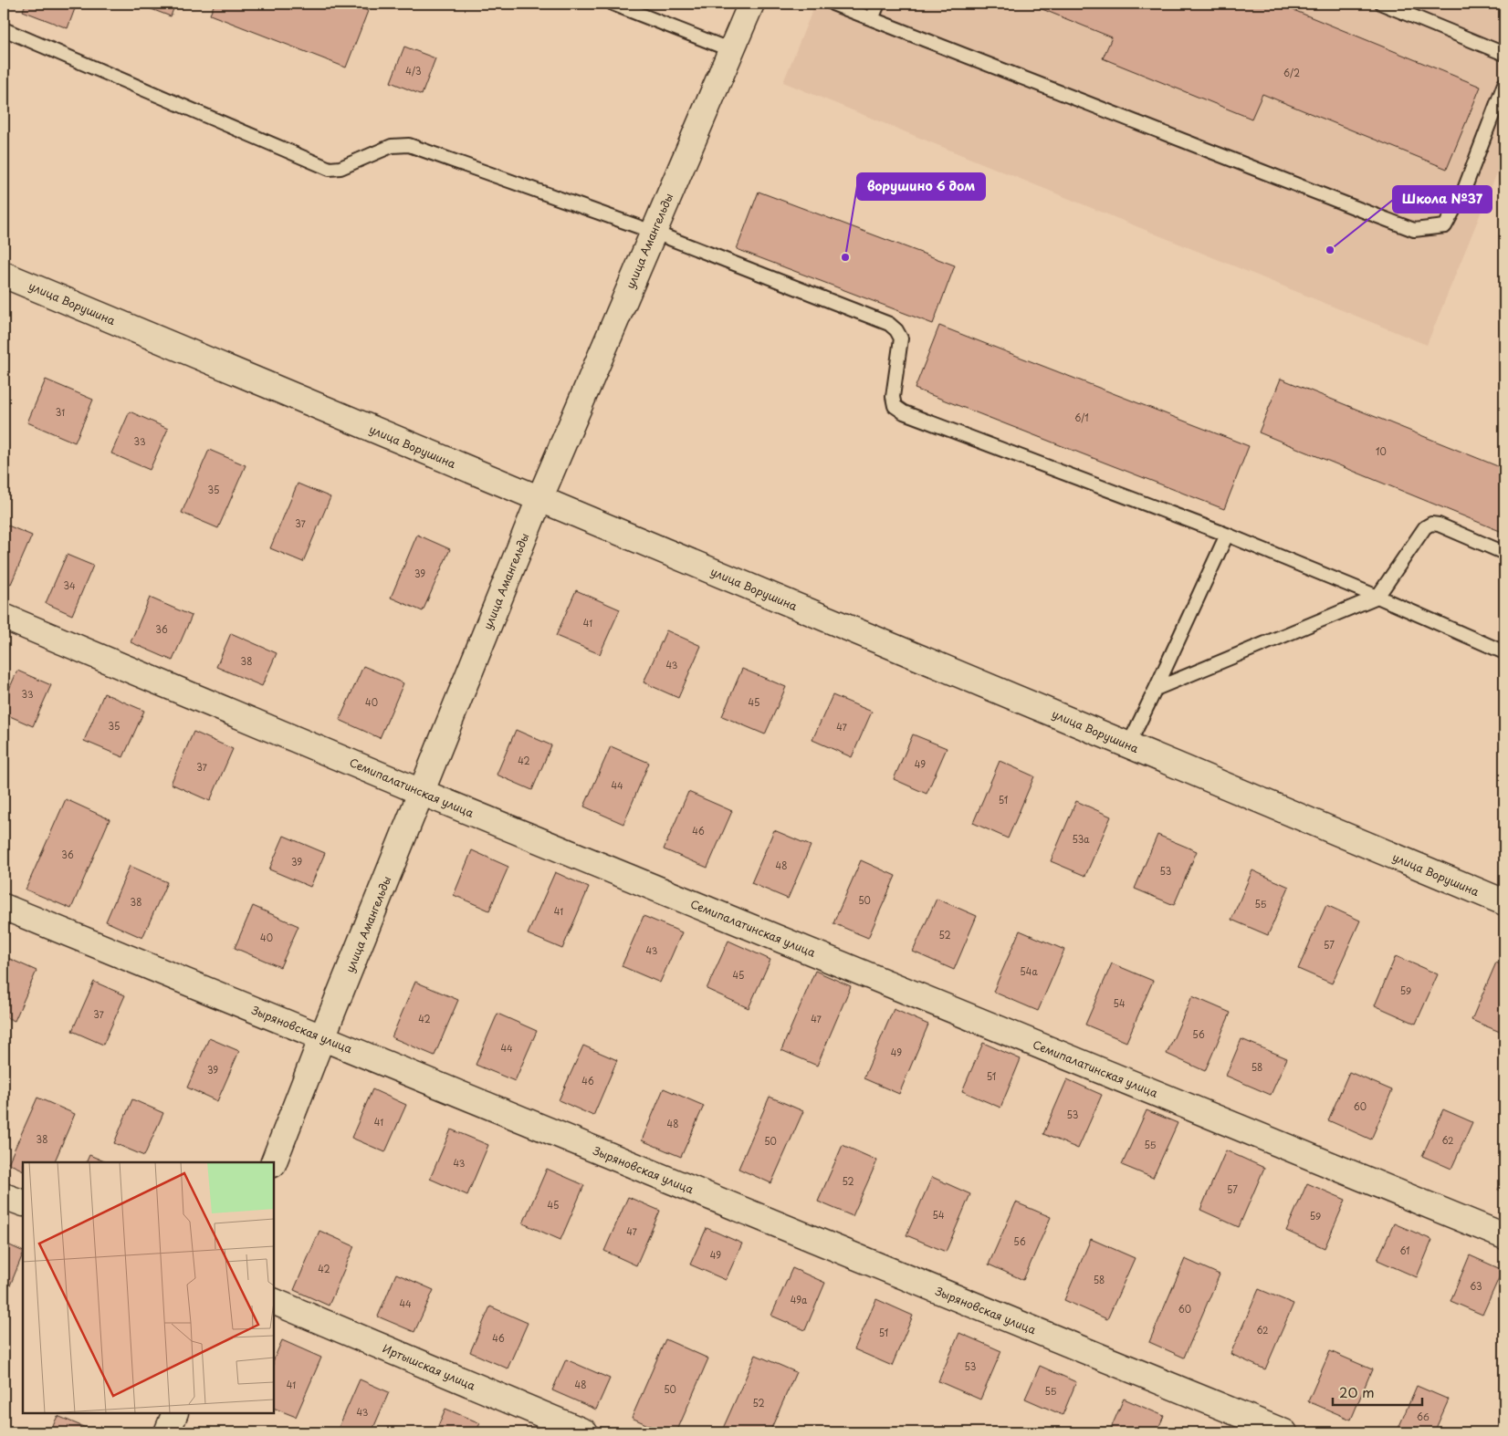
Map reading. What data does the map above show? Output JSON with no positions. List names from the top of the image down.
{
  "streets": {
    "street": [
      "улица Амангельды",
      "улица Ворушина",
      "Семипалатинская улица",
      "Зыряновская улица",
      "Иртышская улица"
    ]
  },
  "crossings": [
    ["улица Амангельды", "улица Ворушина"],
    ["улица Амангельды", "Семипалатинская улица"],
    ["улица Амангельды", "Зыряновская улица"]
  ],
  "places": ["Школа №37", "ворушино 6 дом"],
  "house_numbers": [
    "4/3",
    "6/2",
    "31",
    "6/1",
    "33",
    "10",
    "35",
    "37",
    "39",
    "34",
    "41",
    "36",
    "38",
    "43",
    "33",
    "40",
    "45",
    "35",
    "47",
    "42",
    "49",
    "37",
    "44",
    "51",
    "46",
    "53а",
    "36",
    "39",
    "48",
    "53",
    "50",
    "38",
    "55",
    "41",
    "52",
    "40",
    "57",
    "43",
    "54а",
    "45",
    "59",
    "54",
    "37",
    "42",
    "47",
    "56",
    "44",
    "49",
    "58",
    "39",
    "51",
    "46",
    "60",
    "53",
    "41",
    "48",
    "38",
    "62",
    "50",
    "55",
    "43",
    "52",
    "57",
    "45",
    "54",
    "59",
    "47",
    "56",
    "61",
    "49",
    "42",
    "58",
    "63",
    "49а",
    "44",
    "60",
    "62",
    "51",
    "46",
    "53",
    "41",
    "48",
    "50",
    "55",
    "52",
    "43",
    "66"
  ],
  "scale_bar": "20 m"
}
